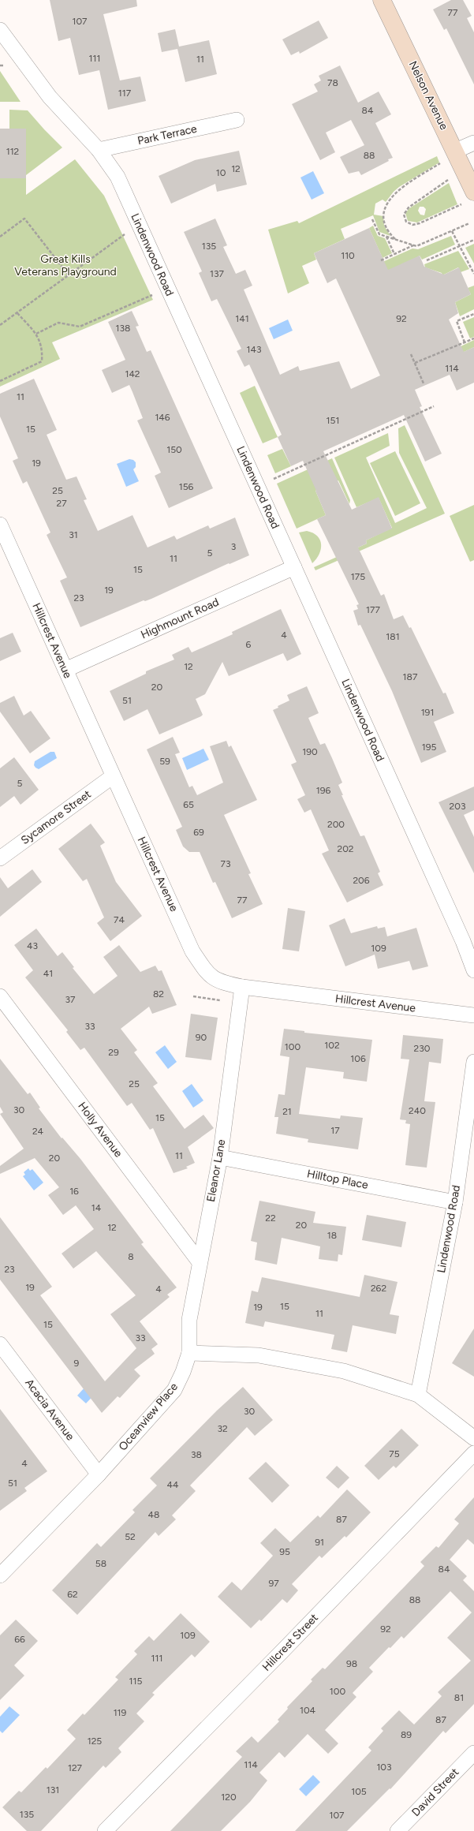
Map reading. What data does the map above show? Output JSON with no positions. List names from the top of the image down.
{
  "streets": {
    "street": [
      "Nelson Avenue",
      "Park Terrace",
      "Lindenwood Road",
      "Highmount Road",
      "Hillcrest Avenue",
      "Sycamore Street",
      "Holly Avenue",
      "Eleanor Lane",
      "Hilltop Place",
      "Acacia Avenue",
      "Oceanview Place",
      "Hillcrest Street",
      "David Street"
    ]
  },
  "crossings": [
    ["Park Terrace", "Lindenwood Road"],
    ["Lindenwood Road", "Highmount Road"],
    ["Lindenwood Road", "Hilltop Place"],
    ["Highmount Road", "Hillcrest Avenue"],
    ["Hillcrest Avenue", "Sycamore Street"],
    ["Hillcrest Avenue", "Eleanor Lane"],
    ["Holly Avenue", "Eleanor Lane"],
    ["Eleanor Lane", "Hilltop Place"],
    ["Eleanor Lane", "Oceanview Place"],
    ["Acacia Avenue", "Oceanview Place"]
  ],
  "parks": ["Great Kills Veterans Playground"],
  "house_numbers": [
    "77",
    "107",
    "111",
    "11",
    "78",
    "117",
    "84",
    "112",
    "88",
    "12",
    "10",
    "135",
    "110",
    "137",
    "141",
    "92",
    "138",
    "143",
    "114",
    "142",
    "11",
    "146",
    "151",
    "15",
    "150",
    "19",
    "156",
    "25",
    "27",
    "31",
    "3",
    "5",
    "11",
    "15",
    "175",
    "19",
    "23",
    "177",
    "4",
    "181",
    "6",
    "12",
    "187",
    "20",
    "51",
    "191",
    "195",
    "190",
    "59",
    "5",
    "196",
    "65",
    "203",
    "200",
    "69",
    "202",
    "73",
    "206",
    "77",
    "74",
    "43",
    "109",
    "41",
    "82",
    "37",
    "33",
    "90",
    "102",
    "100",
    "230",
    "29",
    "106",
    "25",
    "30",
    "240",
    "21",
    "15",
    "17",
    "24",
    "11",
    "20",
    "16",
    "14",
    "22",
    "20",
    "12",
    "18",
    "8",
    "23",
    "19",
    "262",
    "4",
    "15",
    "19",
    "11",
    "15",
    "33",
    "9",
    "30",
    "32",
    "75",
    "38",
    "4",
    "51",
    "44",
    "48",
    "87",
    "52",
    "91",
    "95",
    "58",
    "84",
    "97",
    "62",
    "88",
    "92",
    "109",
    "66",
    "111",
    "98",
    "115",
    "100",
    "81",
    "104",
    "119",
    "87",
    "89",
    "125",
    "114",
    "103",
    "127",
    "131",
    "105",
    "120",
    "135",
    "107"
  ]
}
